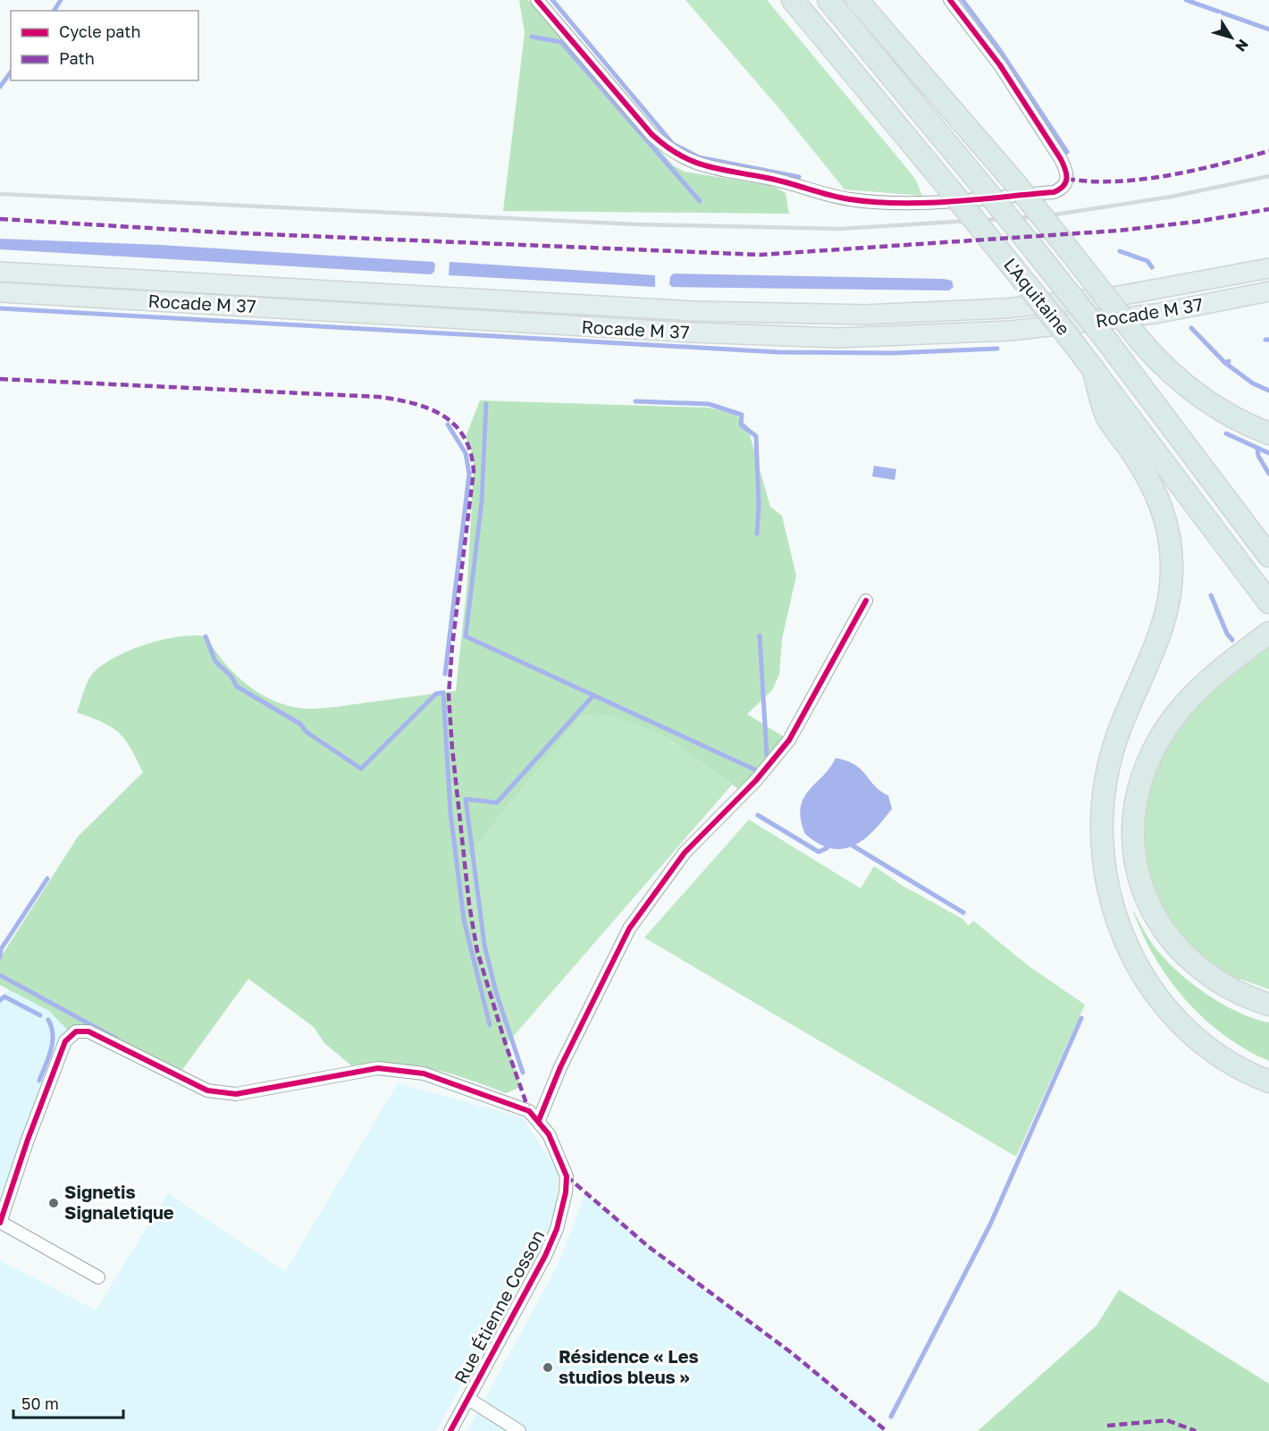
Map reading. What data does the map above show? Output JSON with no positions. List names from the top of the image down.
{
  "streets": {
    "highway": ["L'Aquitaine", "Rocade M 37"],
    "street": ["Rue Étienne Cosson"]
  },
  "places": ["Signetis Signaletique", "Résidence « Les studios bleus »"],
  "legend": ["Cycle path", "Path"],
  "scale_bar": "50 m",
  "north": "bottom right"
}
